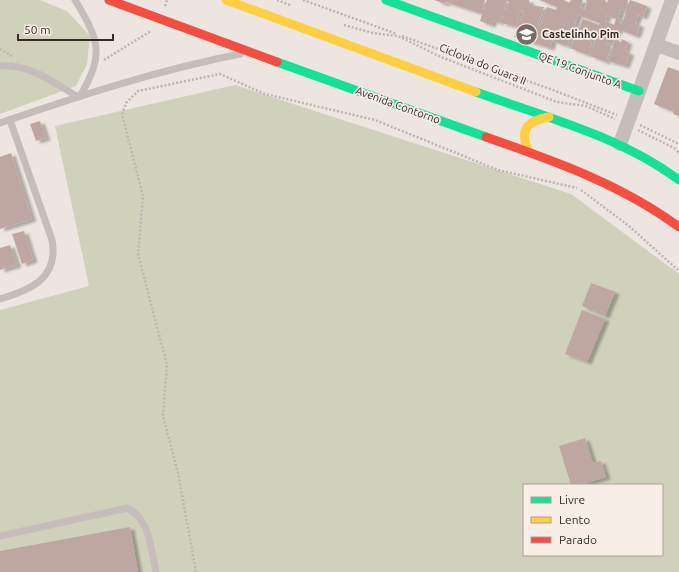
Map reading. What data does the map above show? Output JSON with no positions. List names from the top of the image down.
{
  "streets": {
    "main road": ["QE 19 Conjunto A", "Avenida Contorno"],
    "path": ["Ciclovia do Guara II"]
  },
  "places": {
    "school or university": ["Castelinho Pim"]
  },
  "legend": ["Livre", "Lento", "Parado"],
  "scale_bar": "50 m"
}
